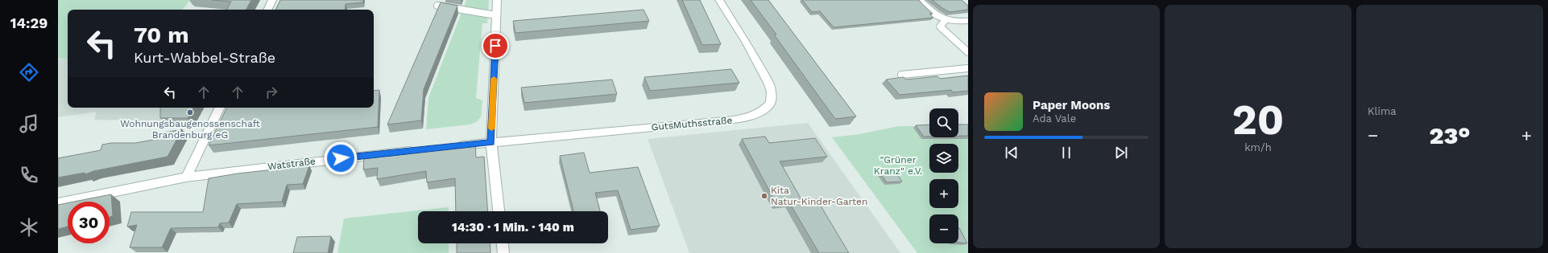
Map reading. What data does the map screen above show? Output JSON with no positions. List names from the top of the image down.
{
  "streets": {
    "street": ["GutsMuthsstraße", "Watstraße"]
  },
  "parks": ["\"Grüner Kranz\" e.V."],
  "places": ["Wohnungsbaugenossenschaft Brandenburg eG", "Kita Natur-Kinder-Garten"],
  "page": {
    "tabs": "14:29",
    "tile": [
      ["20", "km/h"],
      "Klima"
    ],
    "turn": ["70 m", "Kurt-Wabbel-Straße"],
    "song": ["Paper Moons", "Ada Vale"],
    "map_buttons": ["+", "−"],
    "heat": ["−", "23°", "+"],
    "limit": "30",
    "trip": "14:30 · 1 Min. · 140 m"
  }
}
